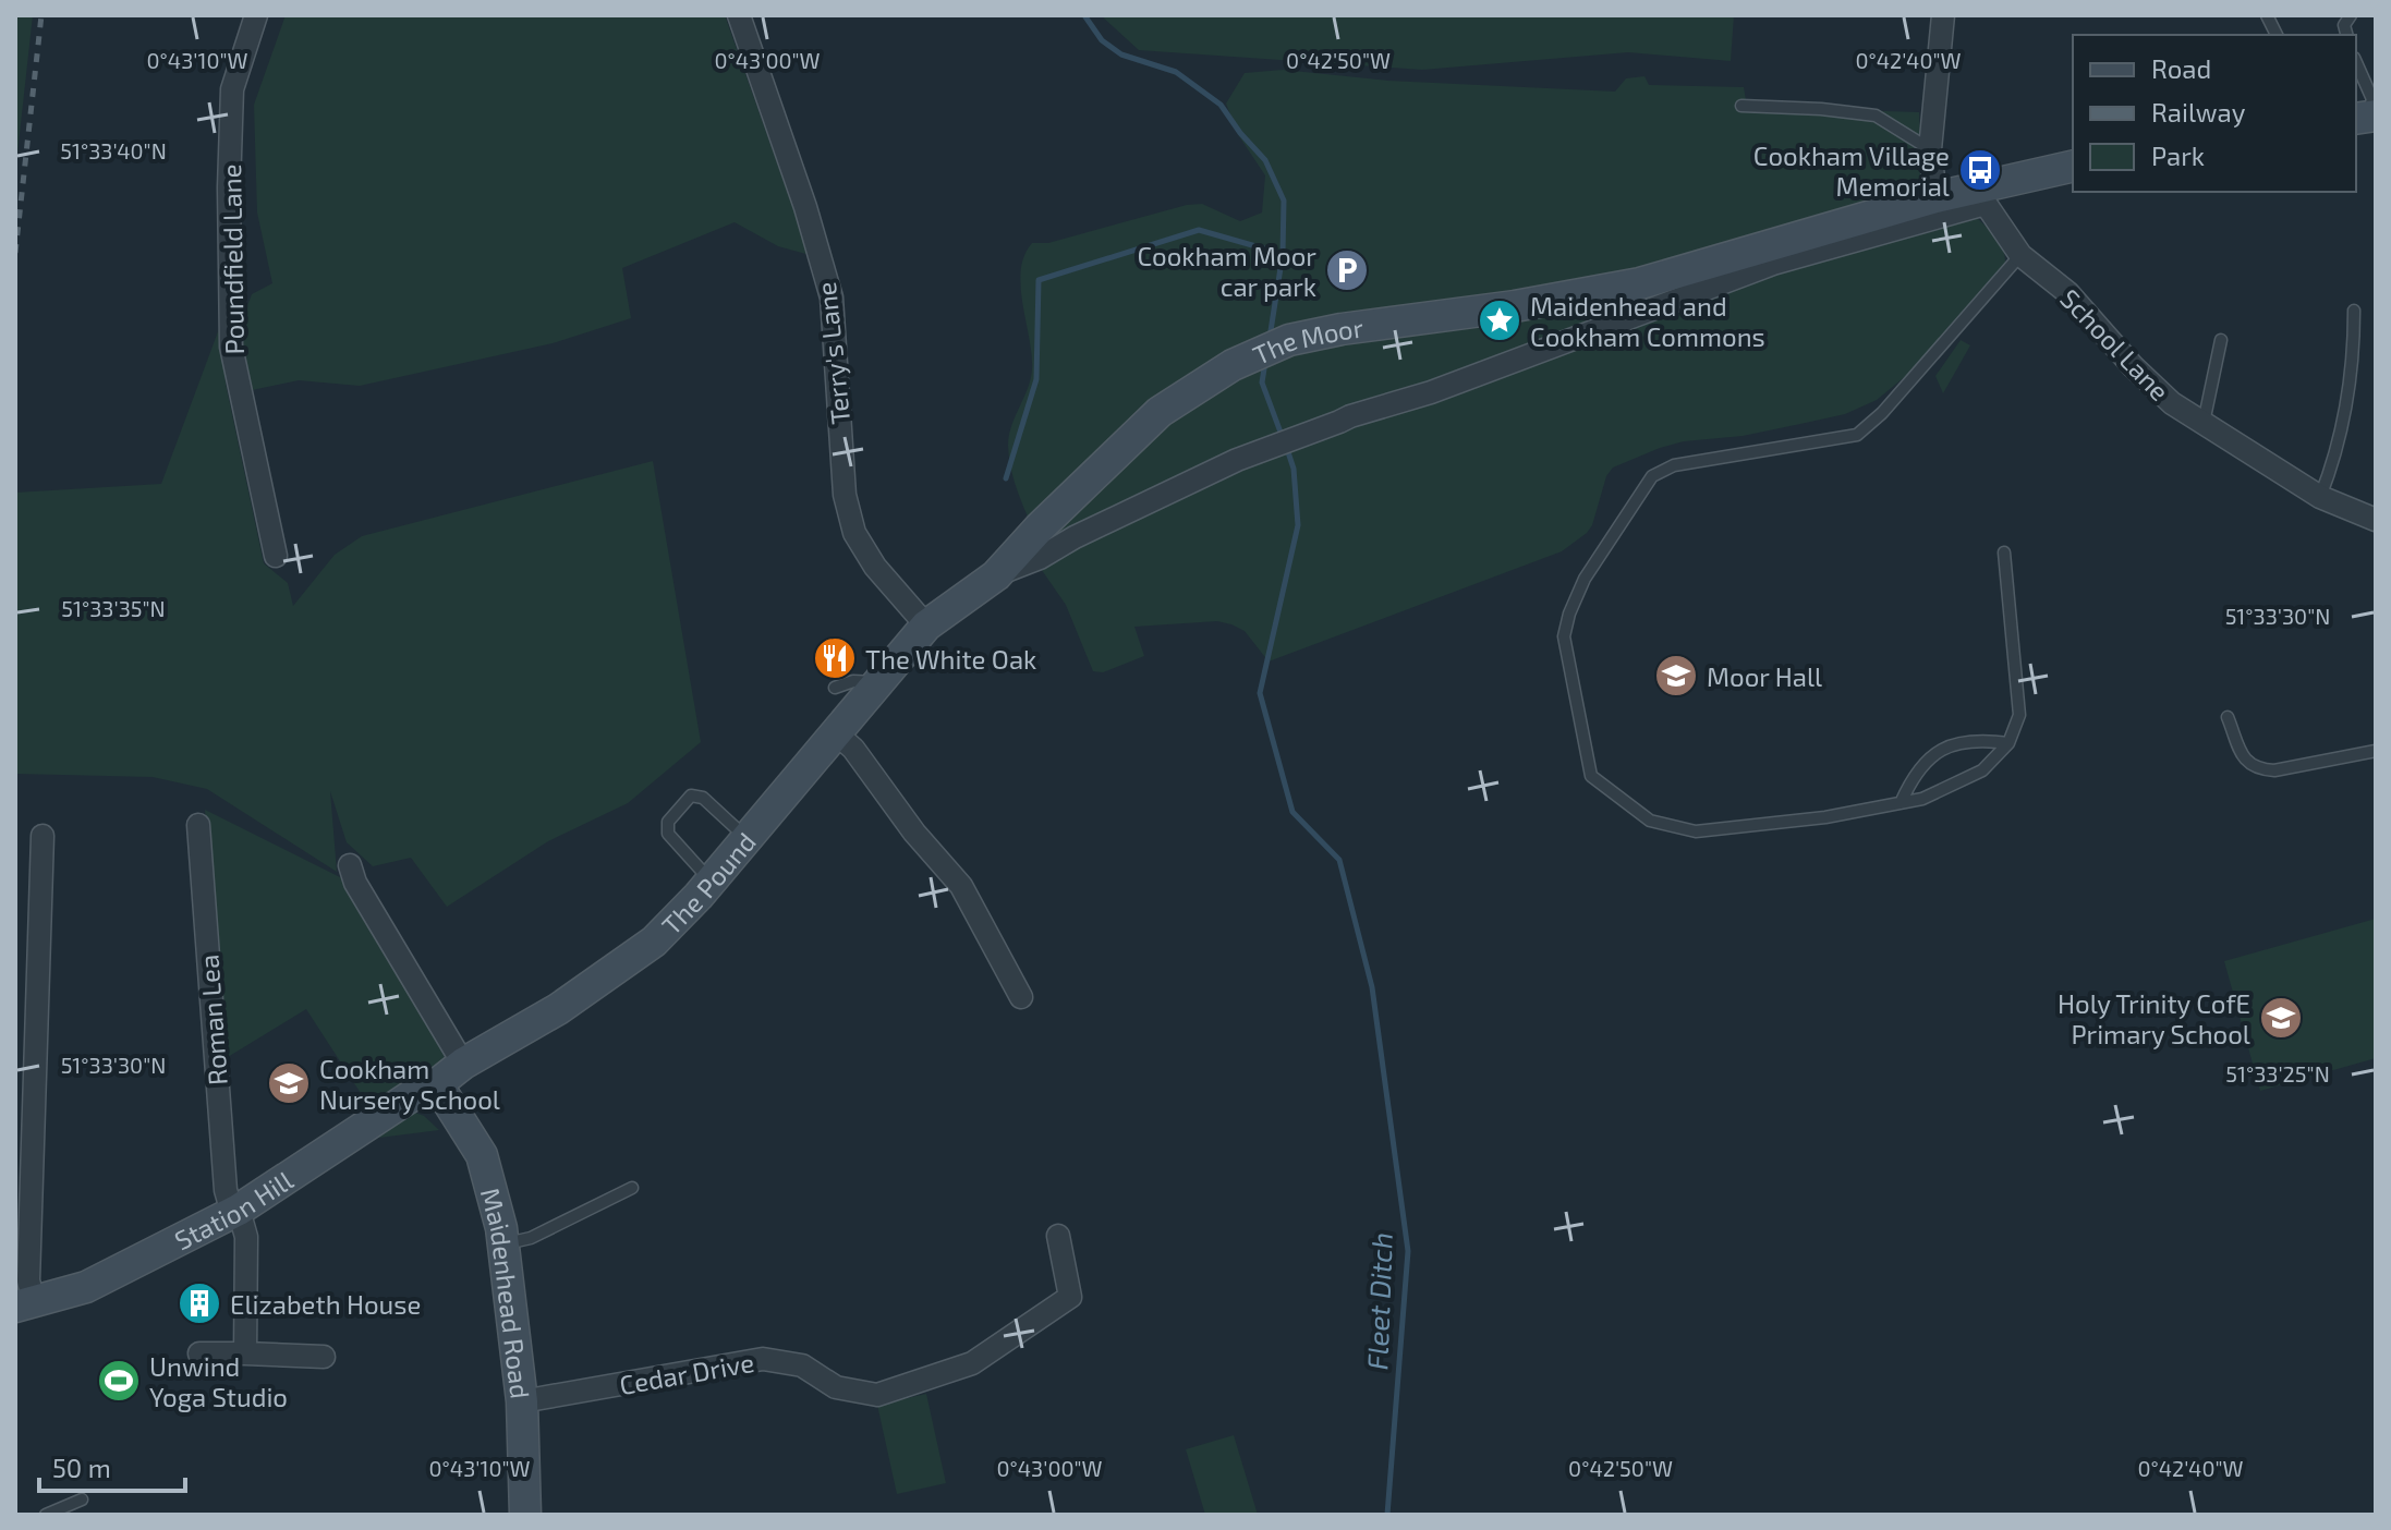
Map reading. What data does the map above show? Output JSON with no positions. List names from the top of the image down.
{
  "streets": {
    "main road": [
      "The Moor",
      "The Pound",
      "Station Hill",
      "Maidenhead Road"
    ],
    "street": [
      "Poundfield Lane",
      "School Lane",
      "Terry's Lane",
      "Roman Lea",
      "Cedar Drive"
    ]
  },
  "crossings": [
    ["The Moor", "School Lane"],
    ["The Moor", "Terry's Lane"],
    ["The Moor", "The Pound"],
    ["Terry's Lane", "The Pound"],
    ["The Pound", "Station Hill"],
    ["The Pound", "Maidenhead Road"],
    ["Roman Lea", "Station Hill"],
    ["Station Hill", "Maidenhead Road"],
    ["Maidenhead Road", "Cedar Drive"]
  ],
  "water": ["Fleet Ditch"],
  "places": {
    "bus stop": ["Cookham Village Memorial"],
    "parking": ["Cookham Moor car park"],
    "place": ["Maidenhead and Cookham Commons"],
    "restaurant": ["The White Oak"],
    "school or university": ["Moor Hall", "Holy Trinity CofE Primary School", "Cookham Nursery School"],
    "building": ["Elizabeth House"],
    "sports": ["Unwind Yoga Studio"]
  },
  "legend": ["Road", "Railway", "Park"],
  "scale_bar": "50 m",
  "coordinates": [
    "0°43'10\"W",
    "0°43'00\"W",
    "0°42'50\"W",
    "0°42'40\"W",
    "51°33'40\"N",
    "51°33'35\"N",
    "51°33'30\"N",
    "51°33'25\"N"
  ]
}
